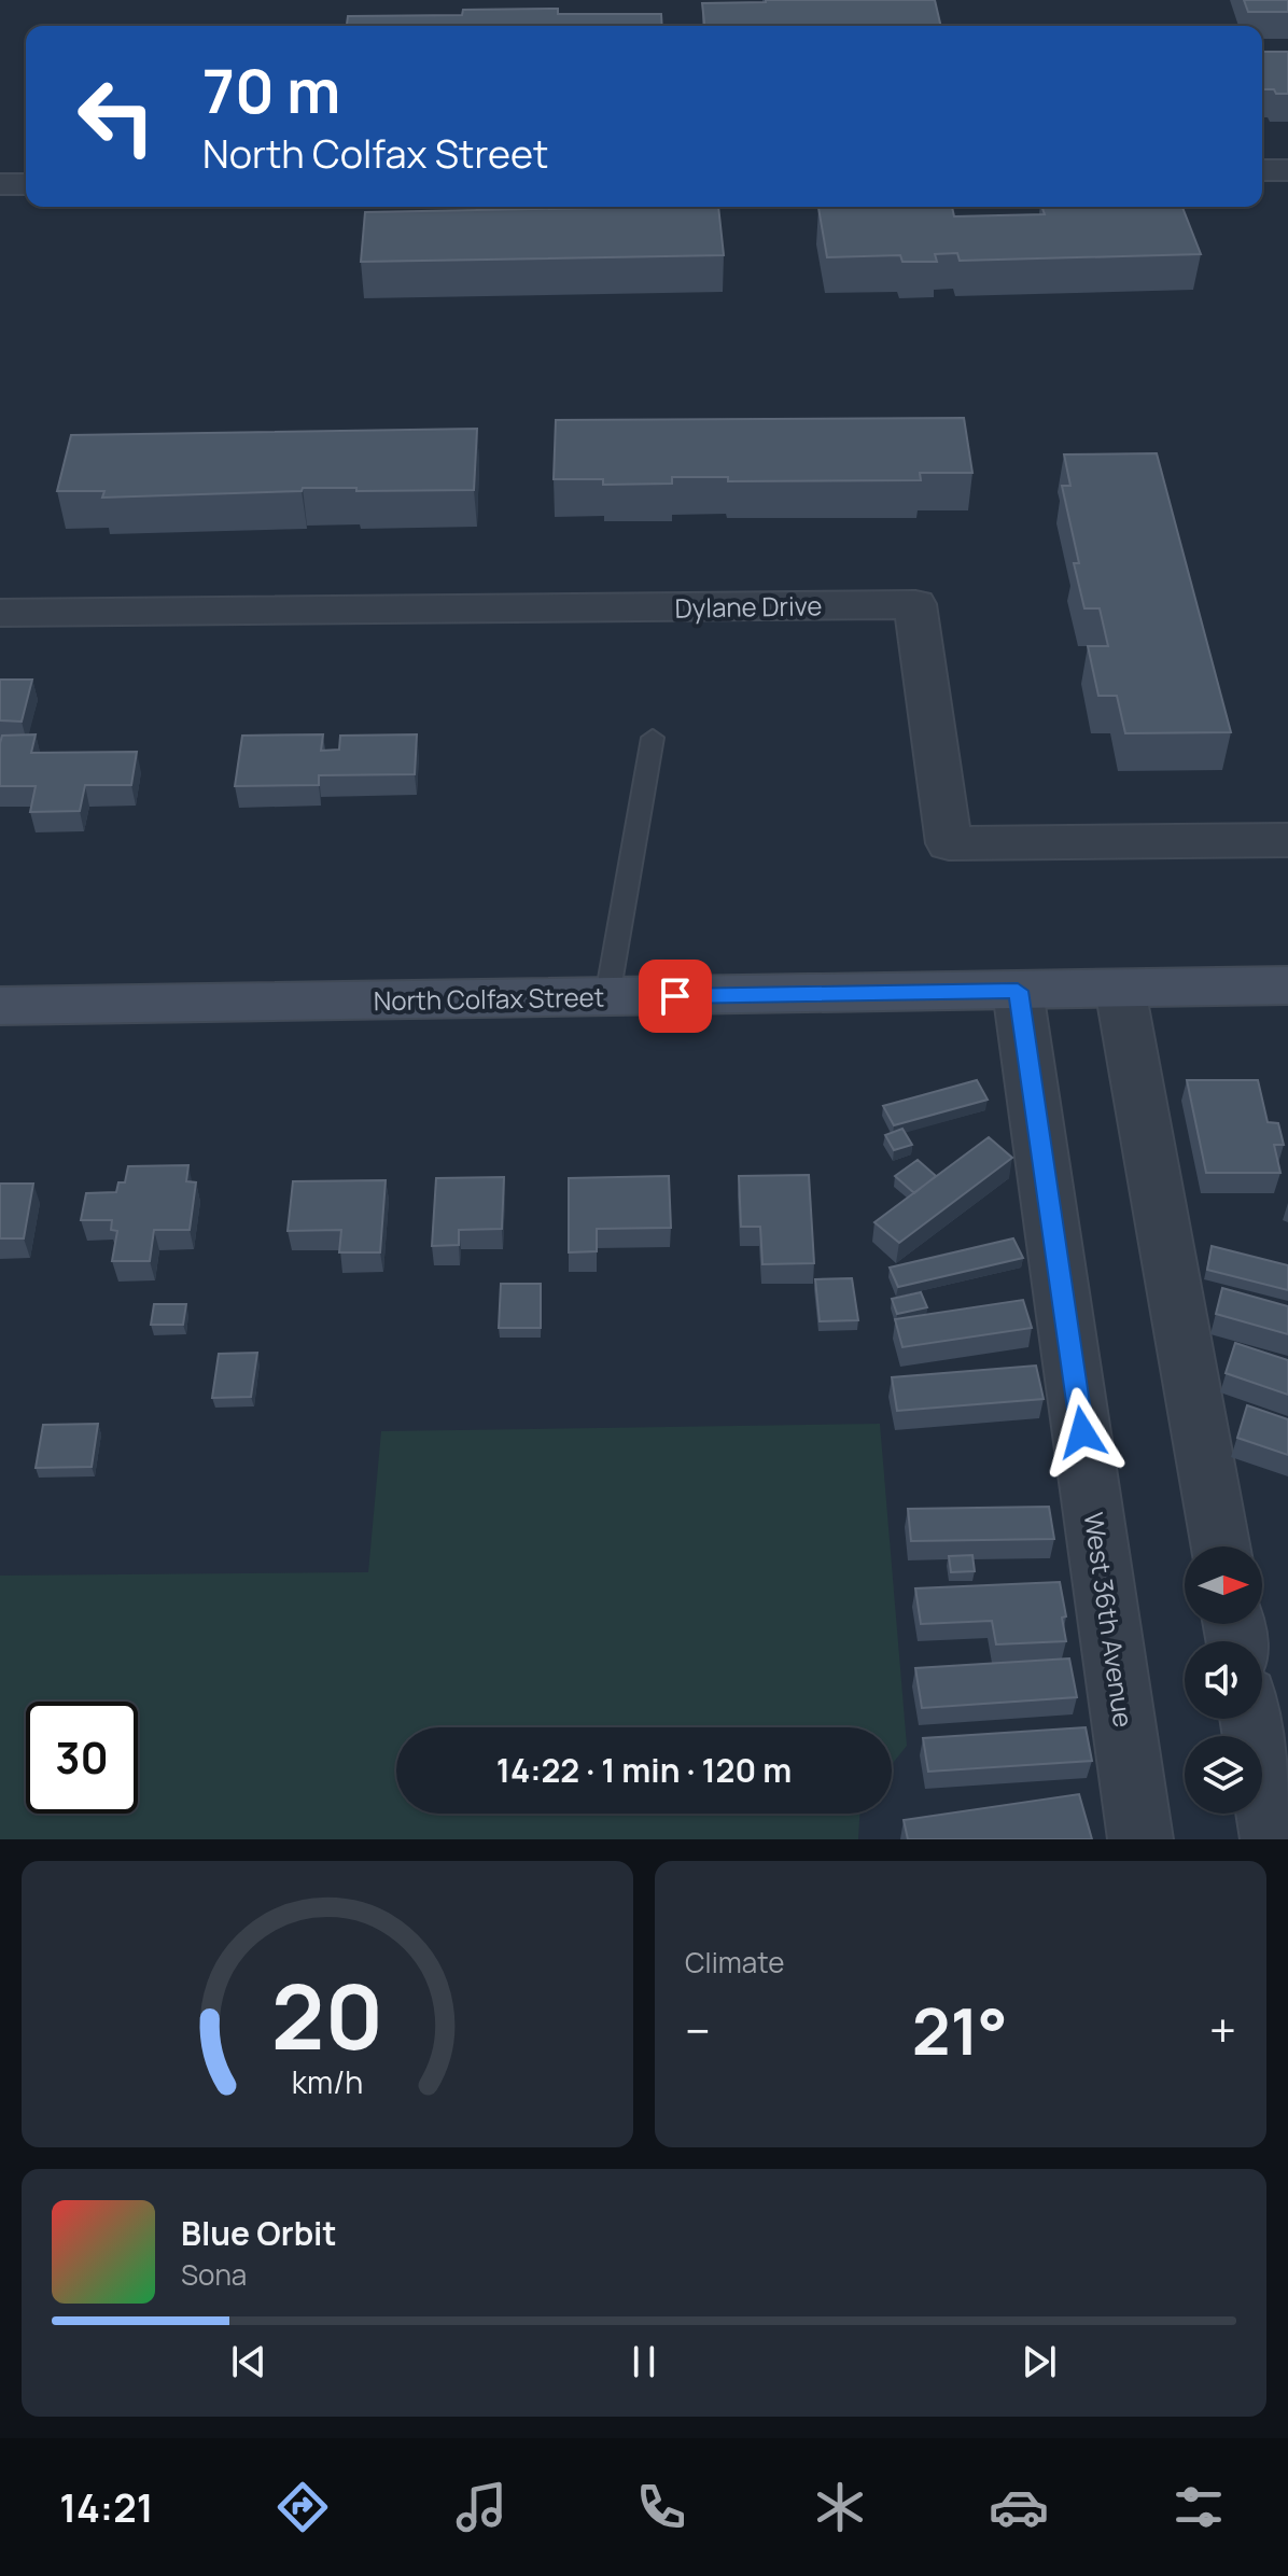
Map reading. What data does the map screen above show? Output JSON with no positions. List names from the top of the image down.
{
  "streets": {
    "street": ["Dylane Drive", "North Colfax Street", "West 36th Avenue"]
  },
  "crossings": [
    ["North Colfax Street", "West 36th Avenue"]
  ],
  "north": "right",
  "page": {
    "turn": ["70 m", "North Colfax Street"],
    "limit": "30",
    "trip": "14:22 · 1 min · 120 m",
    "tile": "Climate",
    "heat": ["−", "21°", "+"],
    "song": ["Blue Orbit", "Sona"],
    "tabs": "14:21",
    "gauge": ["20", "km/h"]
  }
}
